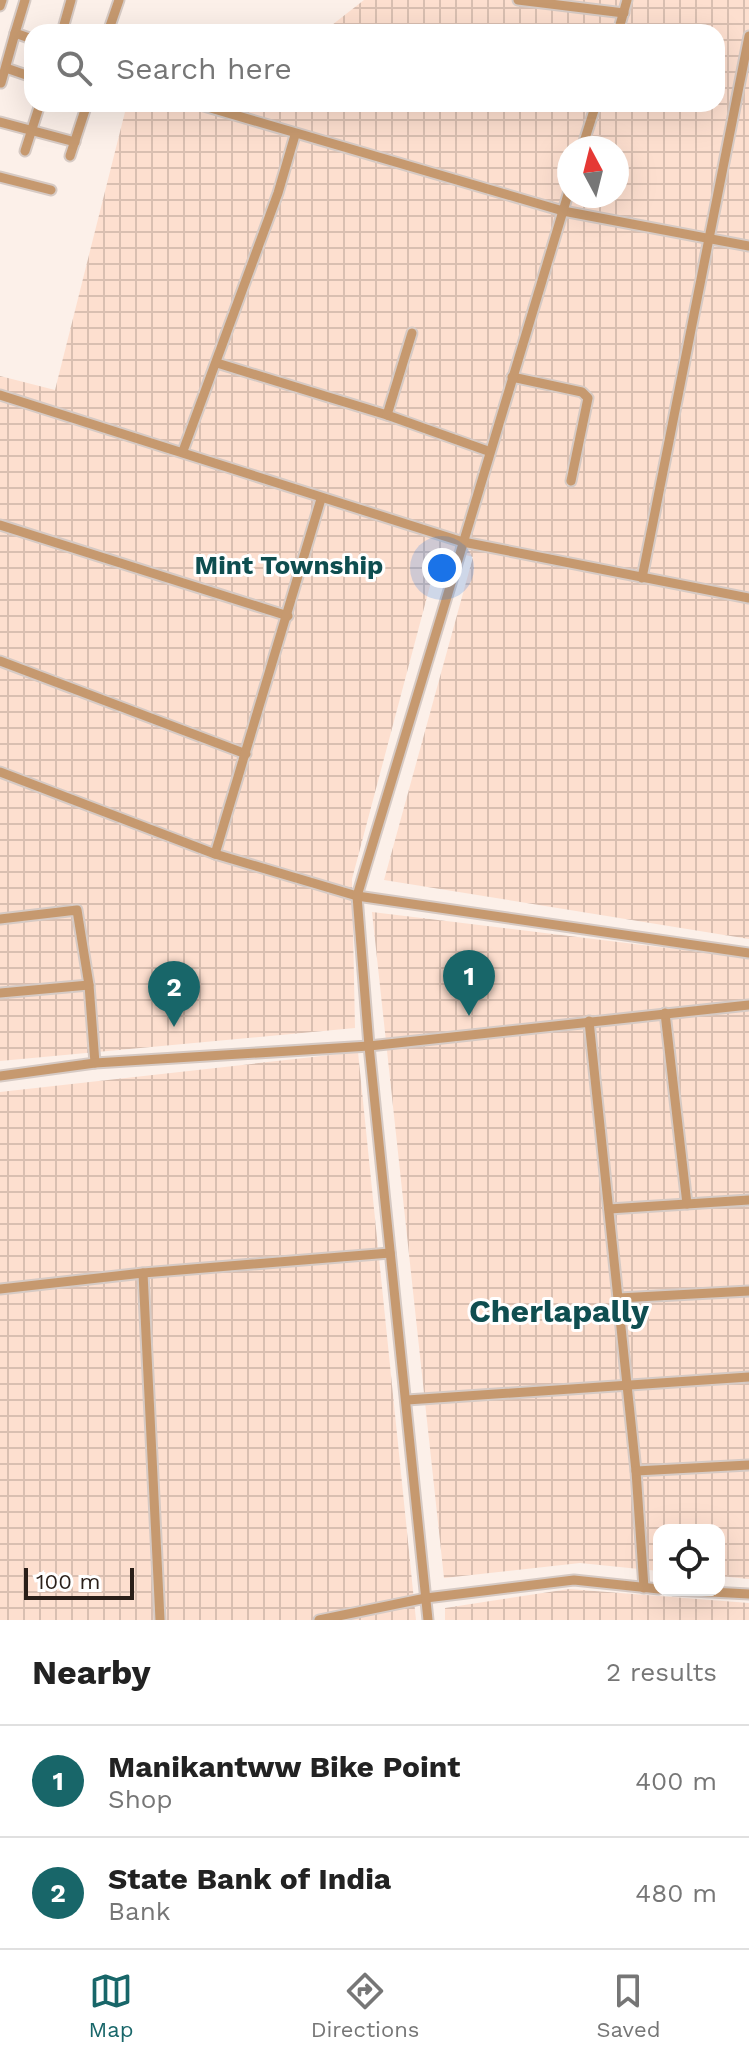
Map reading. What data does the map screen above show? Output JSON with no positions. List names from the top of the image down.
{
  "districts": ["Mint Township", "Cherlapally"],
  "scale_bar": "100 m",
  "north": "top",
  "page": {
    "search": "Search here",
    "pins": ["1", "2"],
    "scale": "100 m",
    "heading": ["Nearby", "2 results"],
    "list": [
      {
        "mark": "1",
        "name": "Manikantww Bike Point",
        "note": "Shop",
        "value": "400 m"
      },
      {
        "mark": "2",
        "name": "State Bank of India",
        "note": "Bank",
        "value": "480 m"
      }
    ],
    "nav": ["Map", "Directions", "Saved"]
  }
}
